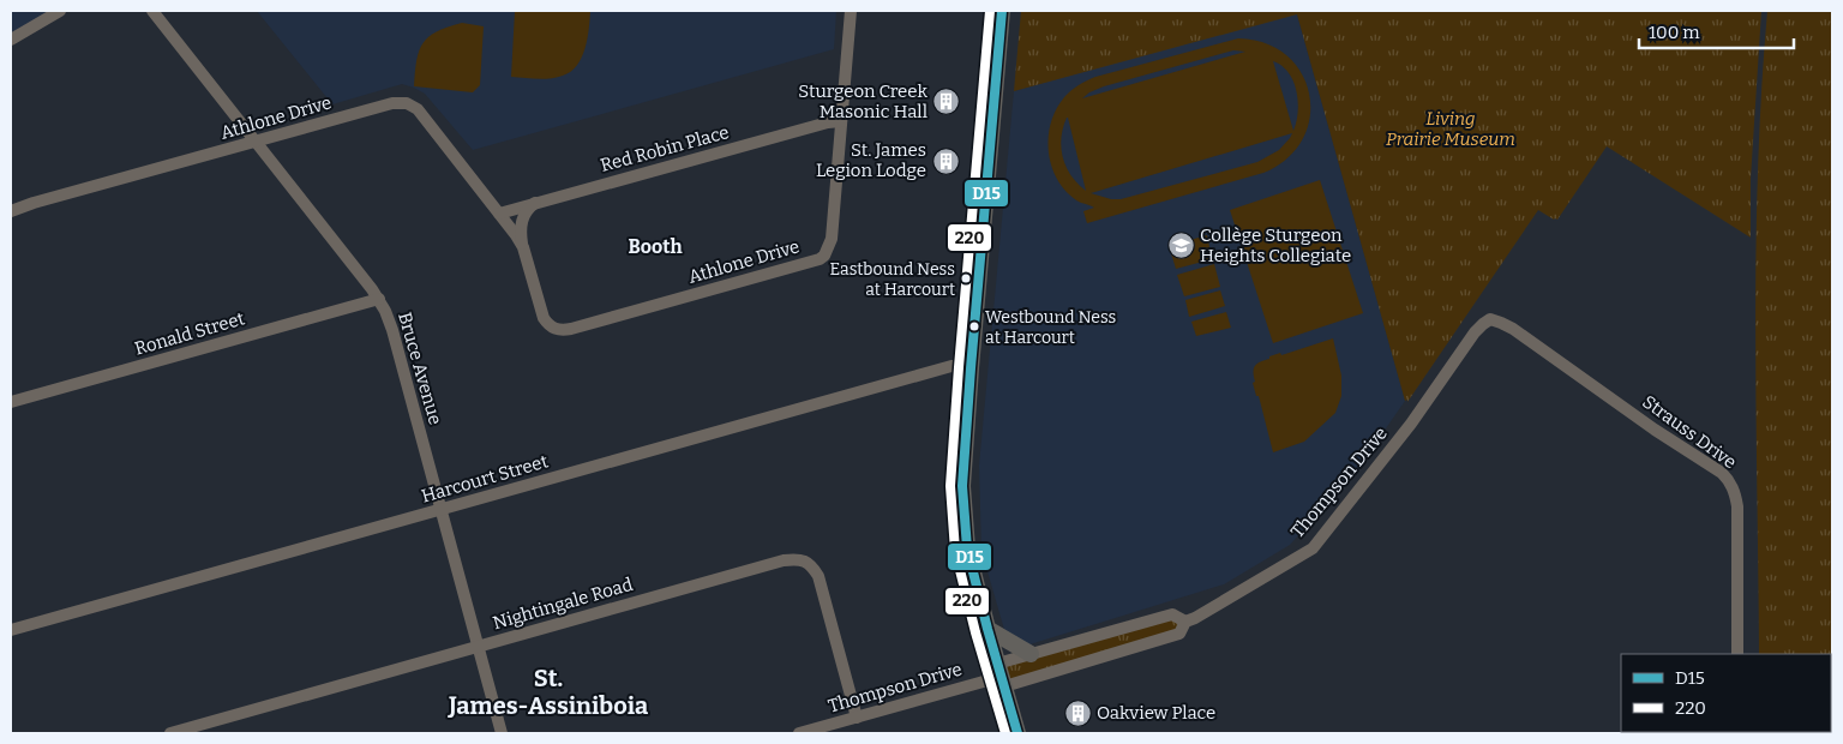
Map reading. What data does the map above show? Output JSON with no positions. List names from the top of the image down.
{
  "streets": {
    "street": [
      "Athlone Drive",
      "Red Robin Place",
      "Ronald Street",
      "Bruce Avenue",
      "Strauss Drive",
      "Harcourt Street",
      "Thompson Drive",
      "Nightingale Road"
    ]
  },
  "crossings": [
    ["Athlone Drive", "Red Robin Place"],
    ["Athlone Drive", "Bruce Avenue"],
    ["Ronald Street", "Bruce Avenue"],
    ["Bruce Avenue", "Harcourt Street"],
    ["Bruce Avenue", "Nightingale Road"],
    ["Strauss Drive", "Thompson Drive"],
    ["Thompson Drive", "Nightingale Road"]
  ],
  "districts": ["Booth", "St. James-Assiniboia"],
  "parks": ["Living Prairie Museum"],
  "places": {
    "building": ["Sturgeon Creek Masonic Hall", "St. James Legion Lodge", "Oakview Place"],
    "school or university": ["Collège Sturgeon Heights Collegiate"],
    "other": ["Eastbound Ness at Harcourt", "Westbound Ness at Harcourt"]
  },
  "lines": ["transit line D15", "transit line 220"],
  "legend": ["D15", "220"],
  "scale_bar": "100 m"
}
